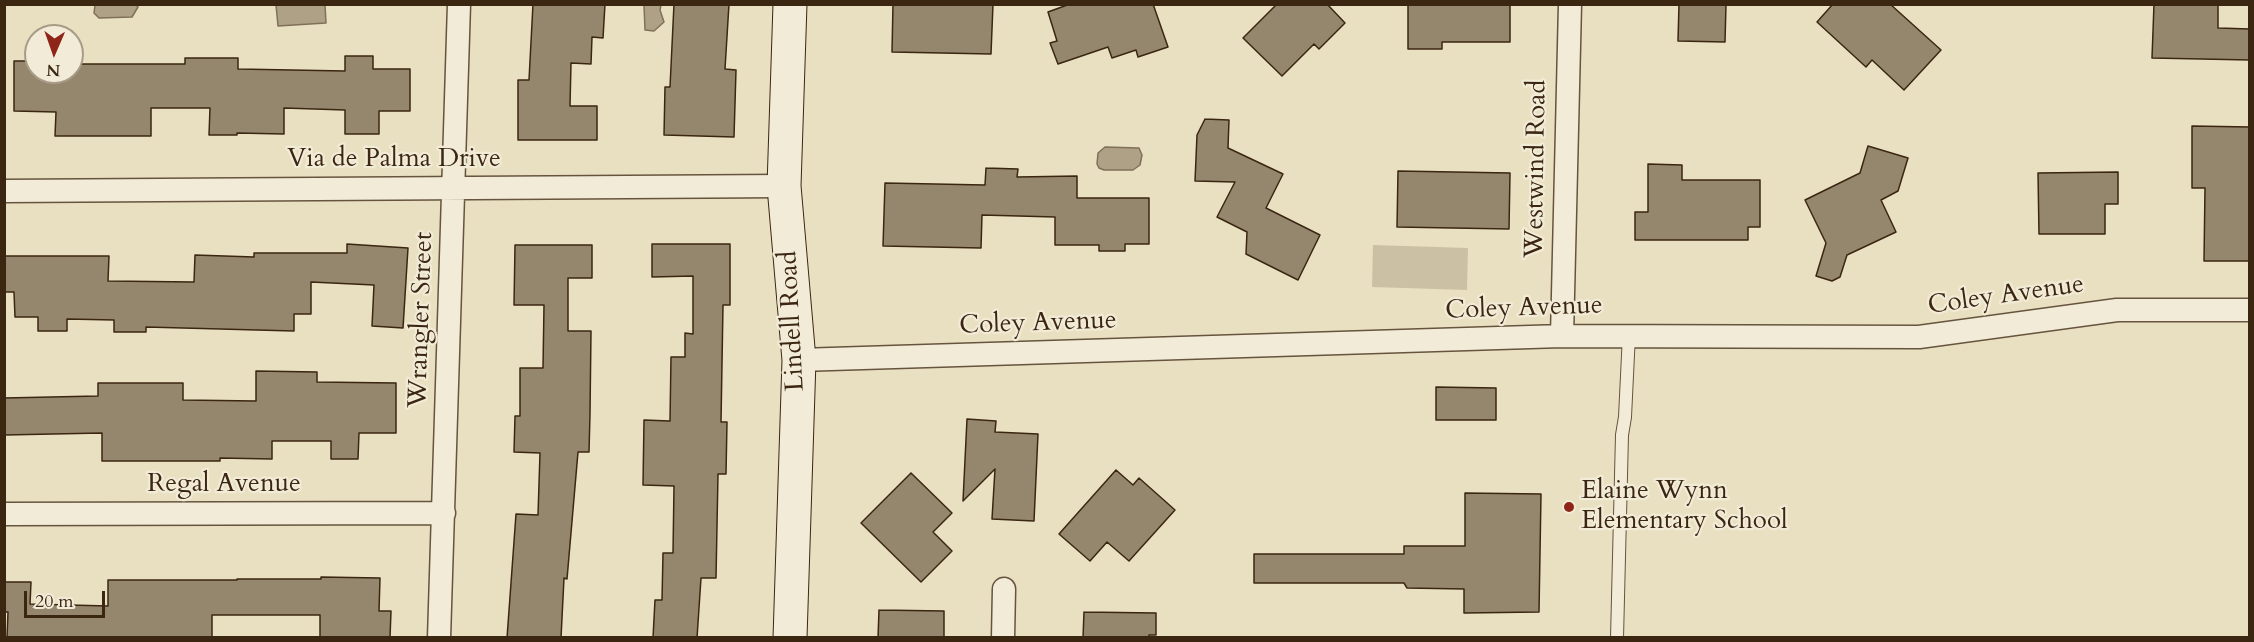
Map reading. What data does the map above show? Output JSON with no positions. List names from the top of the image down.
{
  "streets": {
    "street": [
      "Via de Palma Drive",
      "Westwind Road",
      "Coley Avenue",
      "Wrangler Street",
      "Lindell Road",
      "Regal Avenue"
    ]
  },
  "crossings": [
    ["Via de Palma Drive", "Wrangler Street"],
    ["Via de Palma Drive", "Lindell Road"],
    ["Westwind Road", "Coley Avenue"],
    ["Coley Avenue", "Lindell Road"],
    ["Wrangler Street", "Regal Avenue"]
  ],
  "places": ["Elaine Wynn Elementary School"],
  "scale_bar": "20 m",
  "north": "bottom"
}
